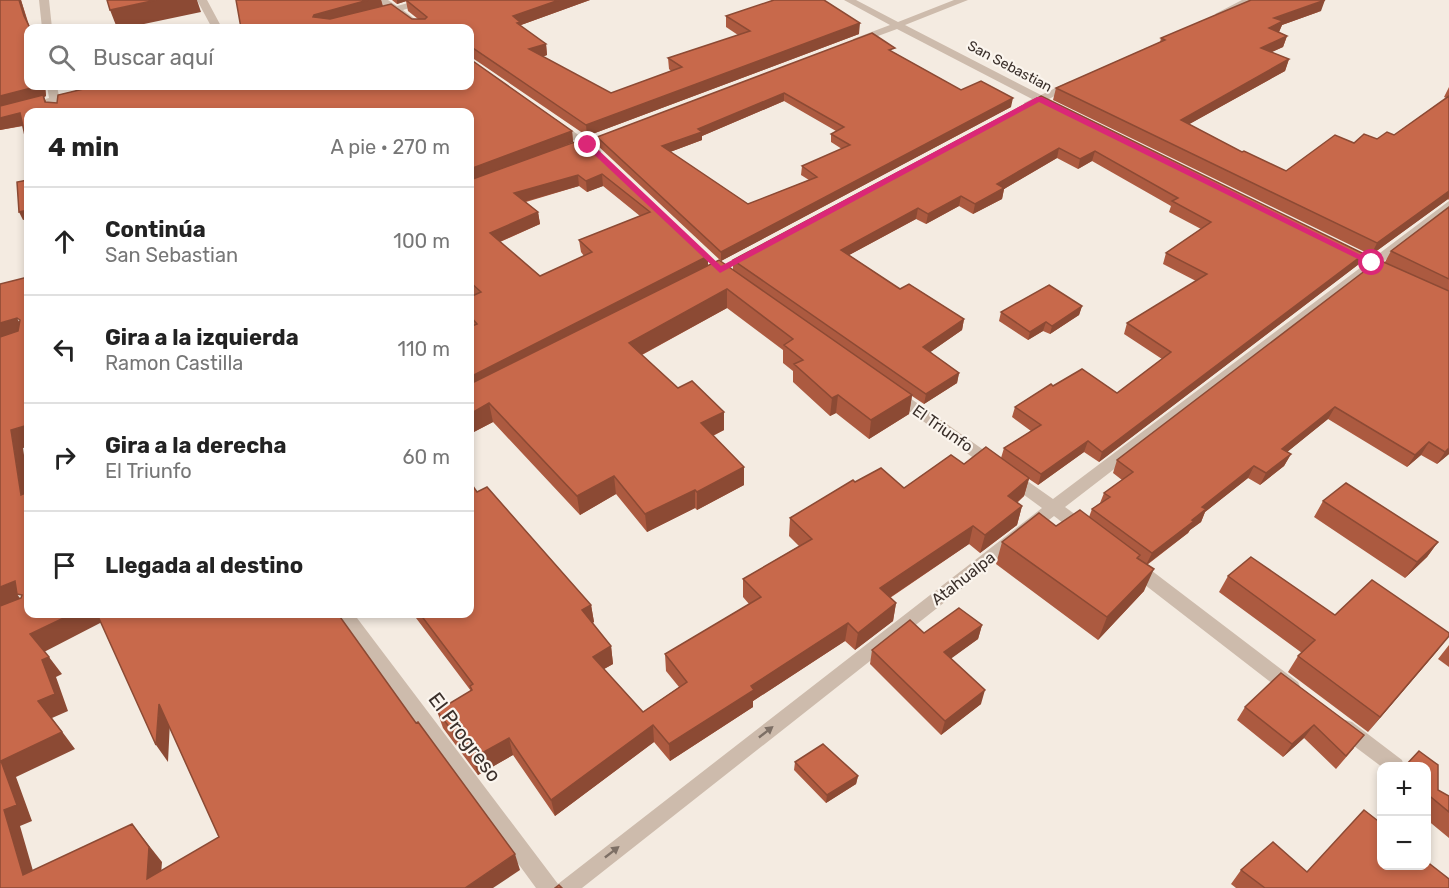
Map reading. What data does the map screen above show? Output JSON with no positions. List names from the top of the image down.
{
  "streets": {
    "street": [
      "San Sebastian",
      "El Triunfo",
      "Atahualpa",
      "El Progreso"
    ]
  },
  "crossings": [
    ["El Triunfo", "Atahualpa"]
  ],
  "one_way": ["Atahualpa"],
  "page": {
    "search": "Buscar aquí",
    "heading": ["4 min", "A pie · 270 m"],
    "list": [
      ["Continúa", "San Sebastian", "100 m"],
      ["Gira a la izquierda", "Ramon Castilla", "110 m"],
      ["Gira a la derecha", "El Triunfo", "60 m"],
      "Llegada al destino"
    ],
    "map_buttons": ["+", "−"]
  }
}
